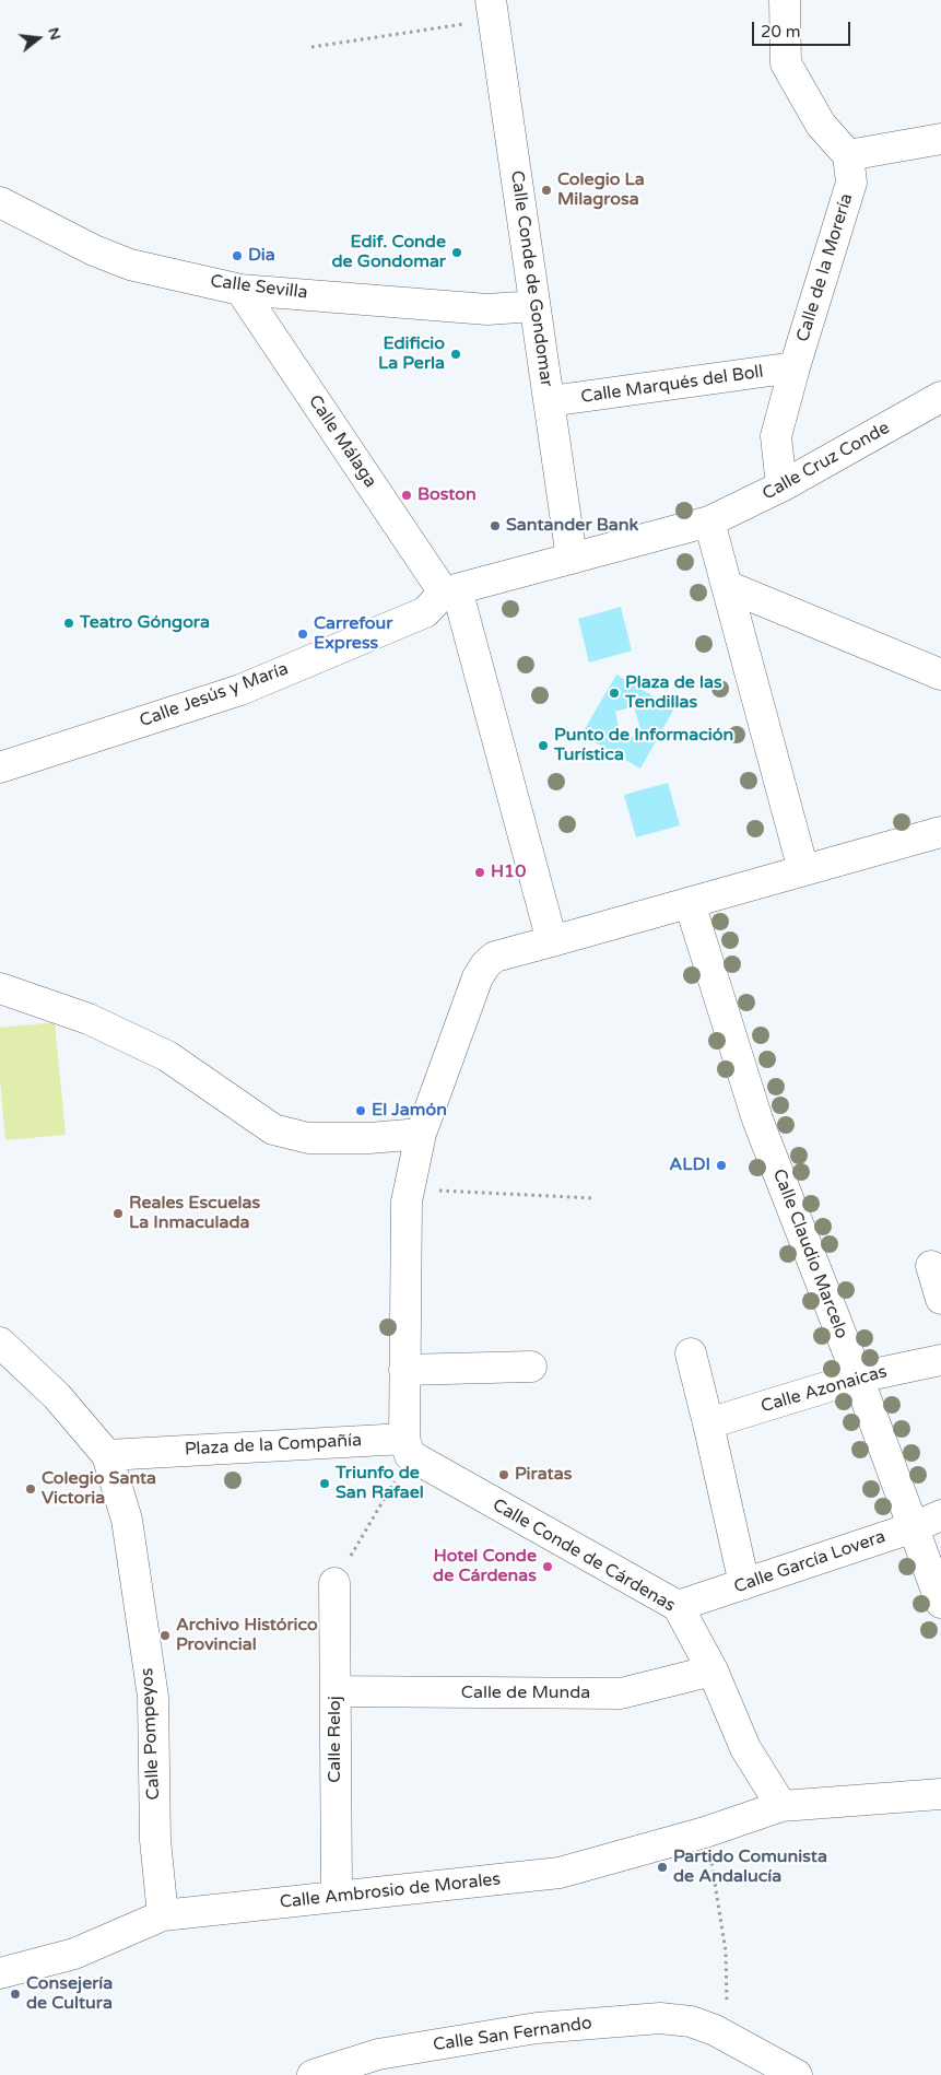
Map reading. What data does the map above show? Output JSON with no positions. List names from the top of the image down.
{
  "streets": {
    "street": [
      "Calle de la Morería",
      "Calle Conde de Gondomar",
      "Calle Sevilla",
      "Calle Marqués del Boll",
      "Calle Málaga",
      "Calle Cruz Conde",
      "Calle Jesús y María",
      "Calle Claudio Marcelo",
      "Calle Azonaicas",
      "Plaza de la Compañía",
      "Calle Conde de Cárdenas",
      "Calle García Lovera",
      "Calle de Munda",
      "Calle Pompeyos",
      "Calle Reloj",
      "Calle Ambrosio de Morales",
      "Calle San Fernando"
    ]
  },
  "crossings": [
    ["Calle de la Morería", "Calle Marqués del Boll"],
    ["Calle de la Morería", "Calle Cruz Conde"],
    ["Calle Conde de Gondomar", "Calle Sevilla"],
    ["Calle Conde de Gondomar", "Calle Marqués del Boll"],
    ["Calle Sevilla", "Calle Málaga"],
    ["Calle Málaga", "Calle Jesús y María"],
    ["Calle Claudio Marcelo", "Calle Azonaicas"],
    ["Calle Claudio Marcelo", "Calle García Lovera"],
    ["Plaza de la Compañía", "Calle Conde de Cárdenas"],
    ["Plaza de la Compañía", "Calle Pompeyos"],
    ["Calle Conde de Cárdenas", "Calle García Lovera"],
    ["Calle Conde de Cárdenas", "Calle de Munda"],
    ["Calle Conde de Cárdenas", "Calle Ambrosio de Morales"],
    ["Calle de Munda", "Calle Reloj"],
    ["Calle Pompeyos", "Calle Ambrosio de Morales"],
    ["Calle Reloj", "Calle Ambrosio de Morales"]
  ],
  "places": [
    "Colegio La Milagrosa",
    "Edif. Conde de Gondomar",
    "Dia",
    "Edificio La Perla",
    "Boston",
    "Santander Bank",
    "Teatro Góngora",
    "Carrefour Express",
    "Plaza de las Tendillas",
    "Punto de Información Turística",
    "H10",
    "El Jamón",
    "ALDI",
    "Reales Escuelas La Inmaculada",
    "Piratas",
    "Triunfo de San Rafael",
    "Colegio Santa Victoria",
    "Hotel Conde de Cárdenas",
    "Archivo Histórico Provincial",
    "Partido Comunista de Andalucía",
    "Consejería de Cultura"
  ],
  "scale_bar": "20 m",
  "north": "right"
}
